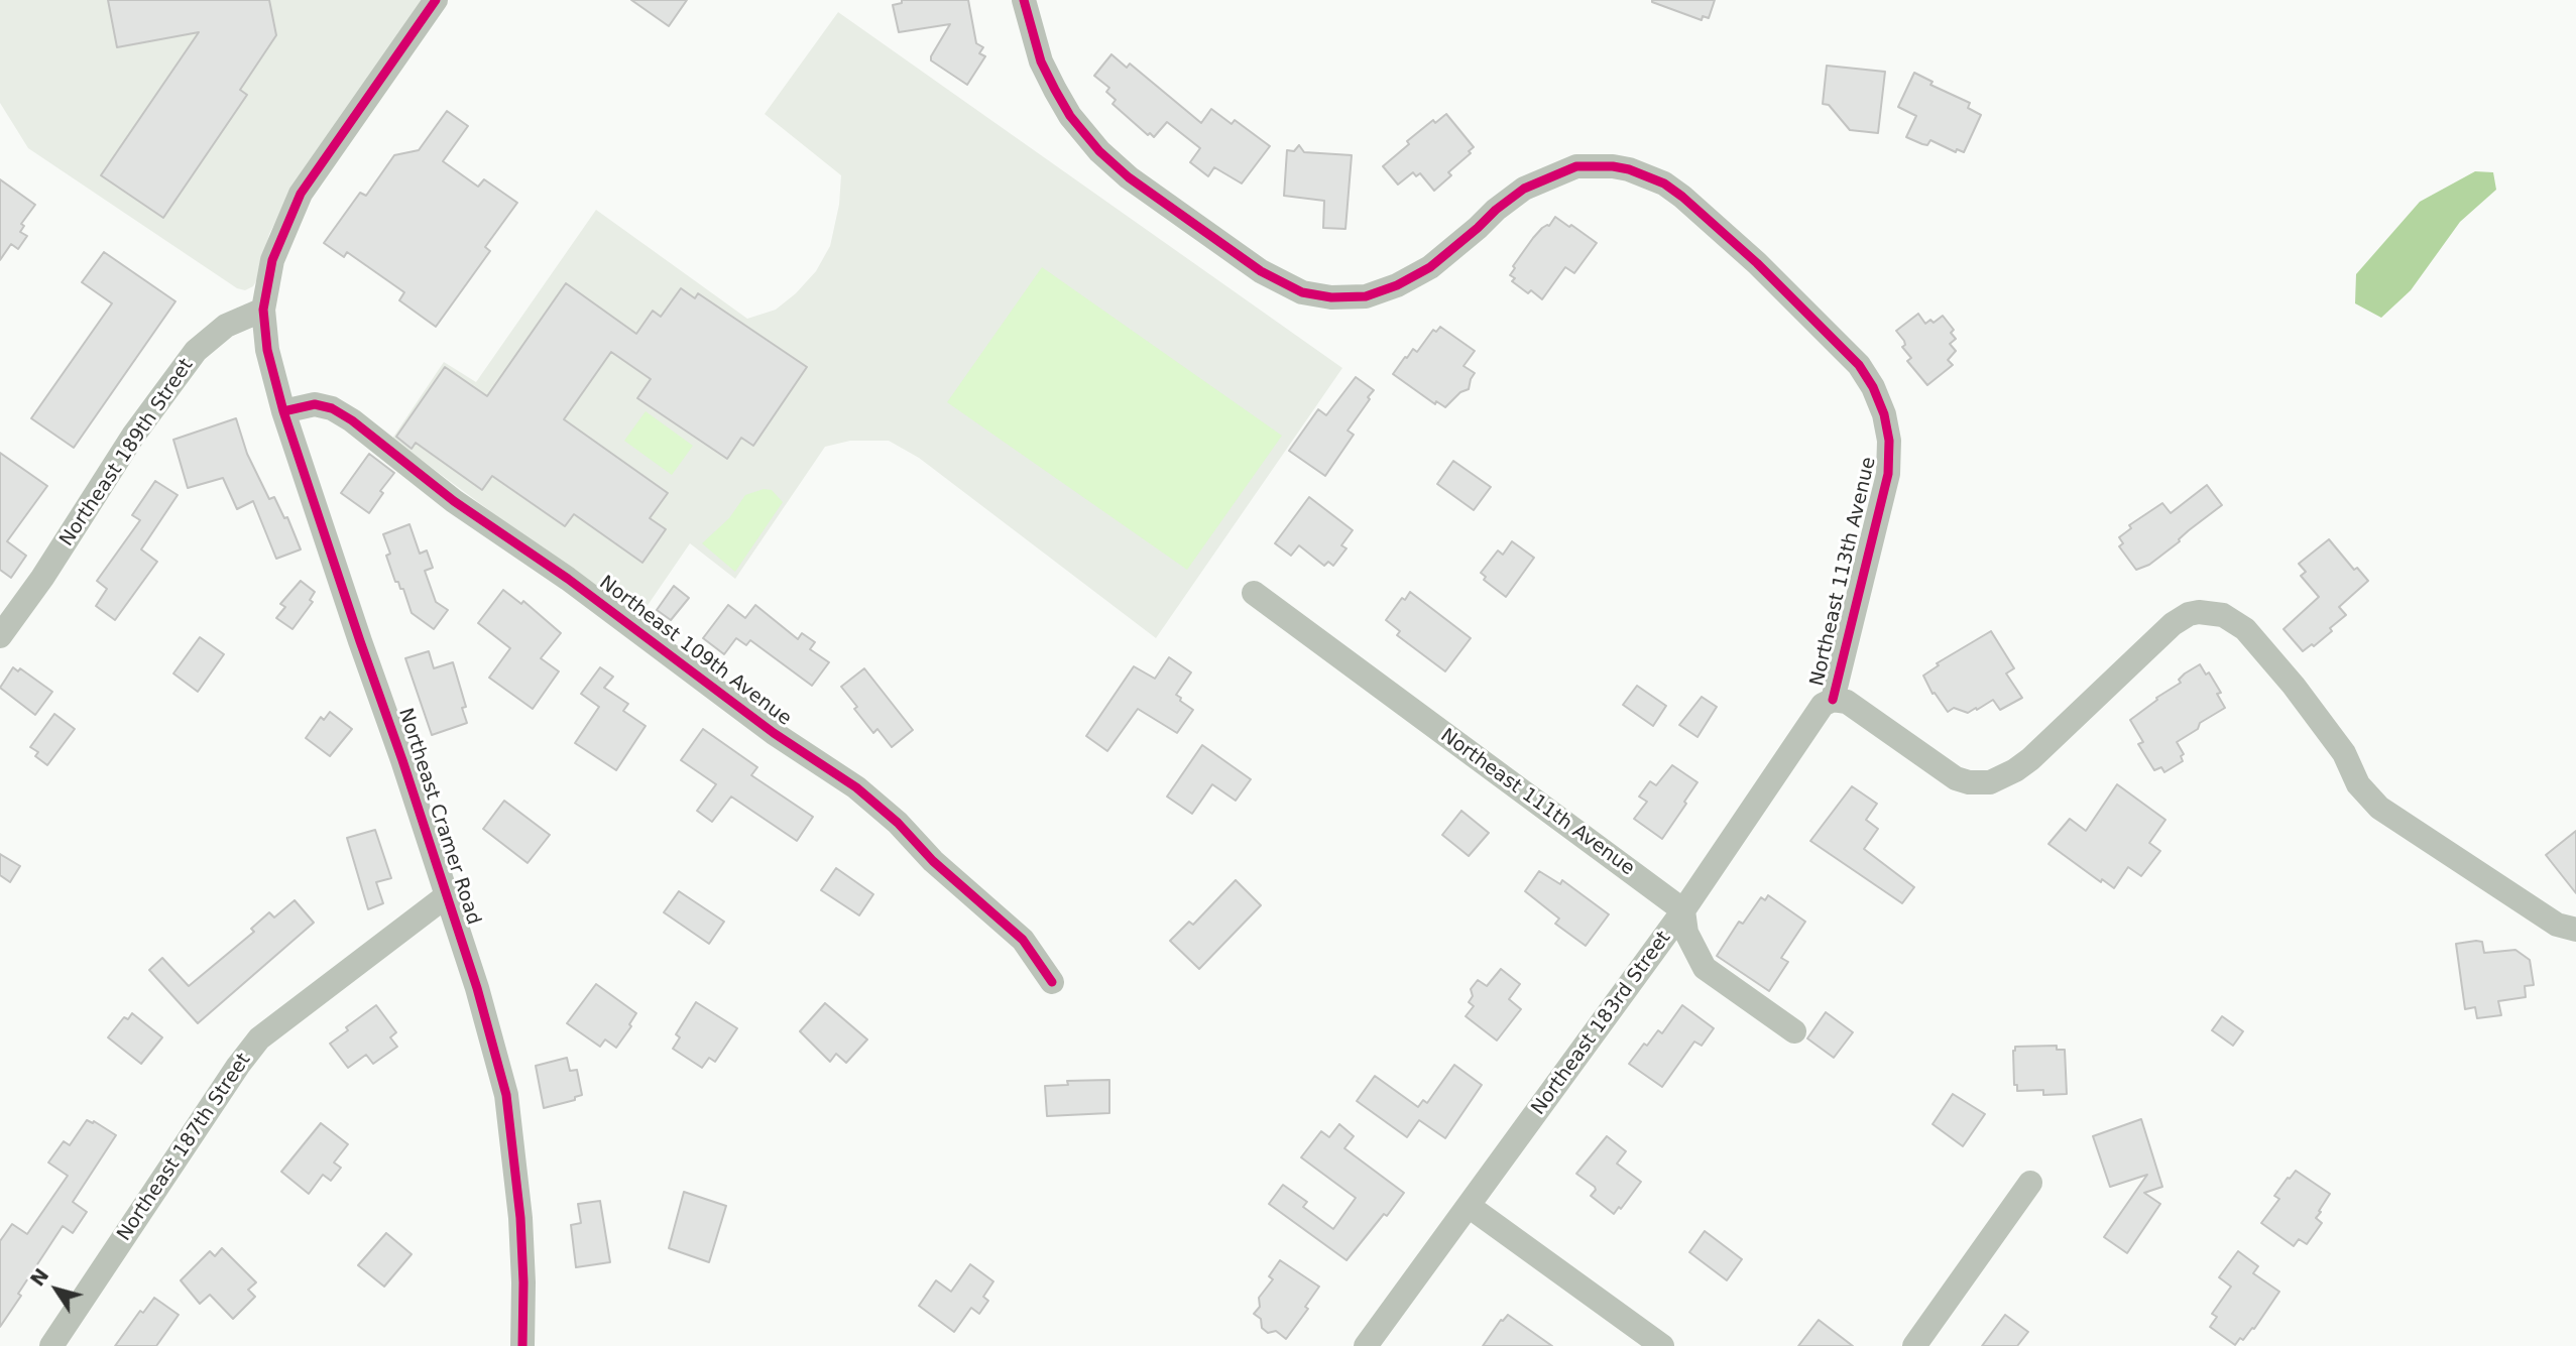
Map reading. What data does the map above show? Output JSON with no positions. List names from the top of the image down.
{
  "streets": {
    "street": [
      "Northeast 189th Street",
      "Northeast 113th Avenue",
      "Northeast 109th Avenue",
      "Northeast 111th Avenue",
      "Northeast Cramer Road",
      "Northeast 183rd Street",
      "Northeast 187th Street"
    ]
  },
  "crossings": [
    ["Northeast 189th Street", "Northeast Cramer Road"],
    ["Northeast 113th Avenue", "Northeast 183rd Street"],
    ["Northeast 109th Avenue", "Northeast Cramer Road"],
    ["Northeast 111th Avenue", "Northeast 183rd Street"],
    ["Northeast Cramer Road", "Northeast 187th Street"]
  ],
  "north": "top left"
}
